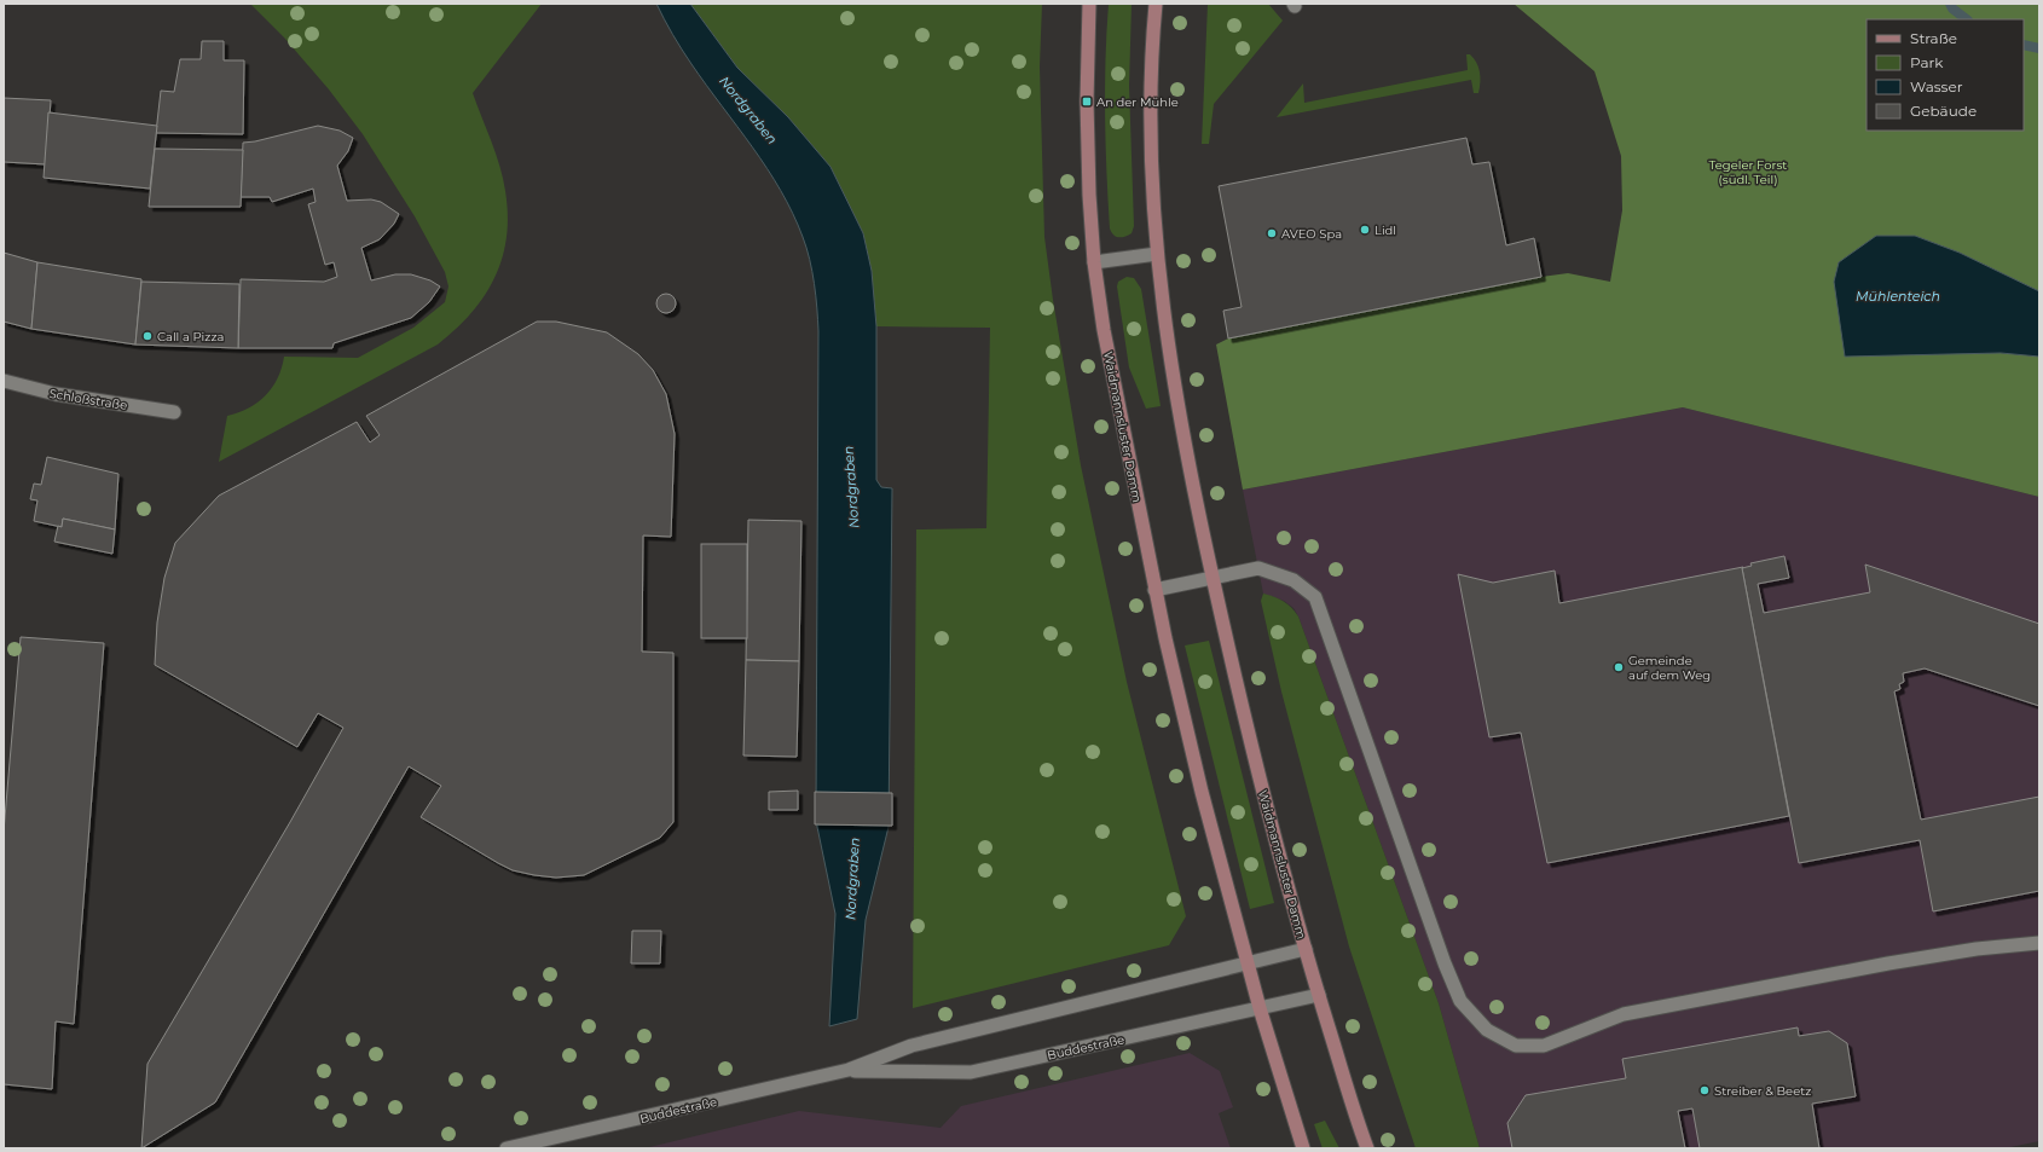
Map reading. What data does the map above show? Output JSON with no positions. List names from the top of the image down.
{
  "streets": {
    "main road": ["Waidmannsluster Damm"],
    "street": ["Schloßstraße", "Buddestraße"]
  },
  "crossings": [
    ["Waidmannsluster Damm", "Buddestraße"]
  ],
  "water": ["Nordgraben", "Mühlenteich"],
  "parks": ["Tegeler Forst (südl. Teil)"],
  "places": {
    "transit": ["An der Mühle"],
    "other": [
      "Lidl",
      "AVEO Spa",
      "Call a Pizza",
      "Gemeinde auf dem Weg",
      "Streiber & Beetz"
    ]
  },
  "legend": [
    "Straße",
    "Park",
    "Wasser",
    "Gebäude"
  ]
}
